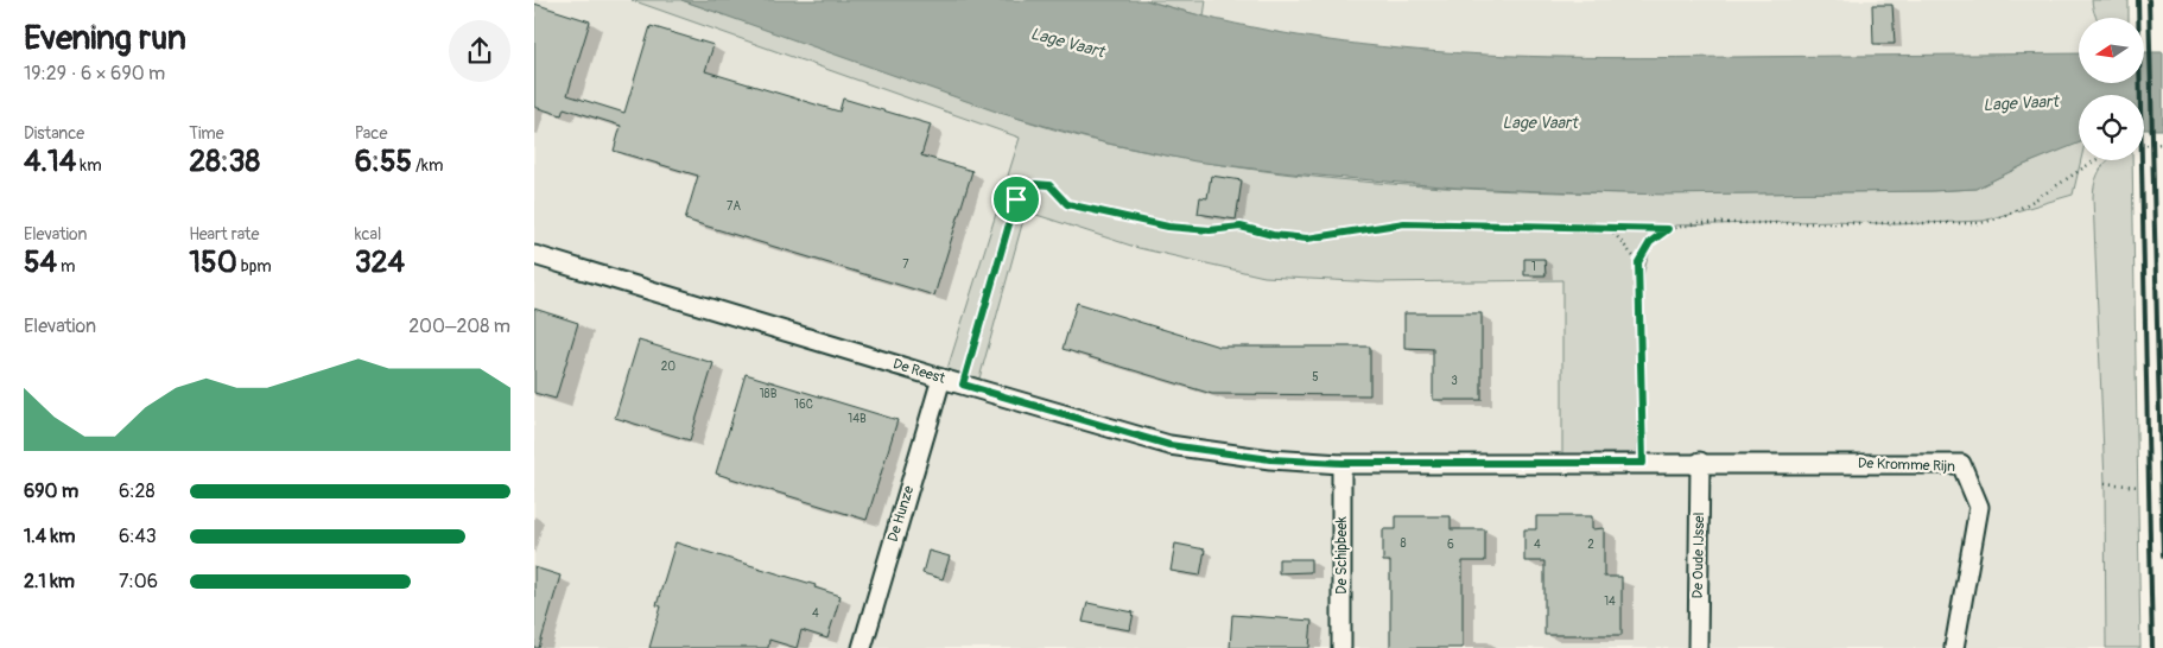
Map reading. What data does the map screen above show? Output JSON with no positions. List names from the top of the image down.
{
  "streets": {
    "street": [
      "De Reest",
      "De Kromme Rijn",
      "De Hunze",
      "De Schipbeek",
      "De Oude IJssel"
    ]
  },
  "crossings": [
    ["De Reest", "De Kromme Rijn"],
    ["De Reest", "De Hunze"],
    ["De Reest", "De Schipbeek"],
    ["De Reest", "De Oude IJssel"],
    ["De Kromme Rijn", "De Oude IJssel"]
  ],
  "water": ["Lage Vaart"],
  "house_numbers": [
    "7A",
    "7",
    "1",
    "20",
    "5",
    "3",
    "18B",
    "16C",
    "14B",
    "8",
    "6",
    "4",
    "2",
    "14",
    "4"
  ],
  "north": "left",
  "page": {
    "heading": ["Evening run", "19:29 · 6 × 690 m"],
    "stats": [
      ["Distance", "4.14 km"],
      ["Time", "28:38"],
      ["Pace", "6:55 /km"],
      ["Elevation", "54 m"],
      ["Heart rate", "150 bpm"],
      ["kcal", "324"]
    ],
    "chart": ["Elevation", "200–208 m"],
    "list": [
      {
        "name": "690 m",
        "note": "6:28"
      },
      {
        "name": "1.4 km",
        "note": "6:43"
      },
      {
        "name": "2.1 km",
        "note": "7:06"
      }
    ]
  }
}
